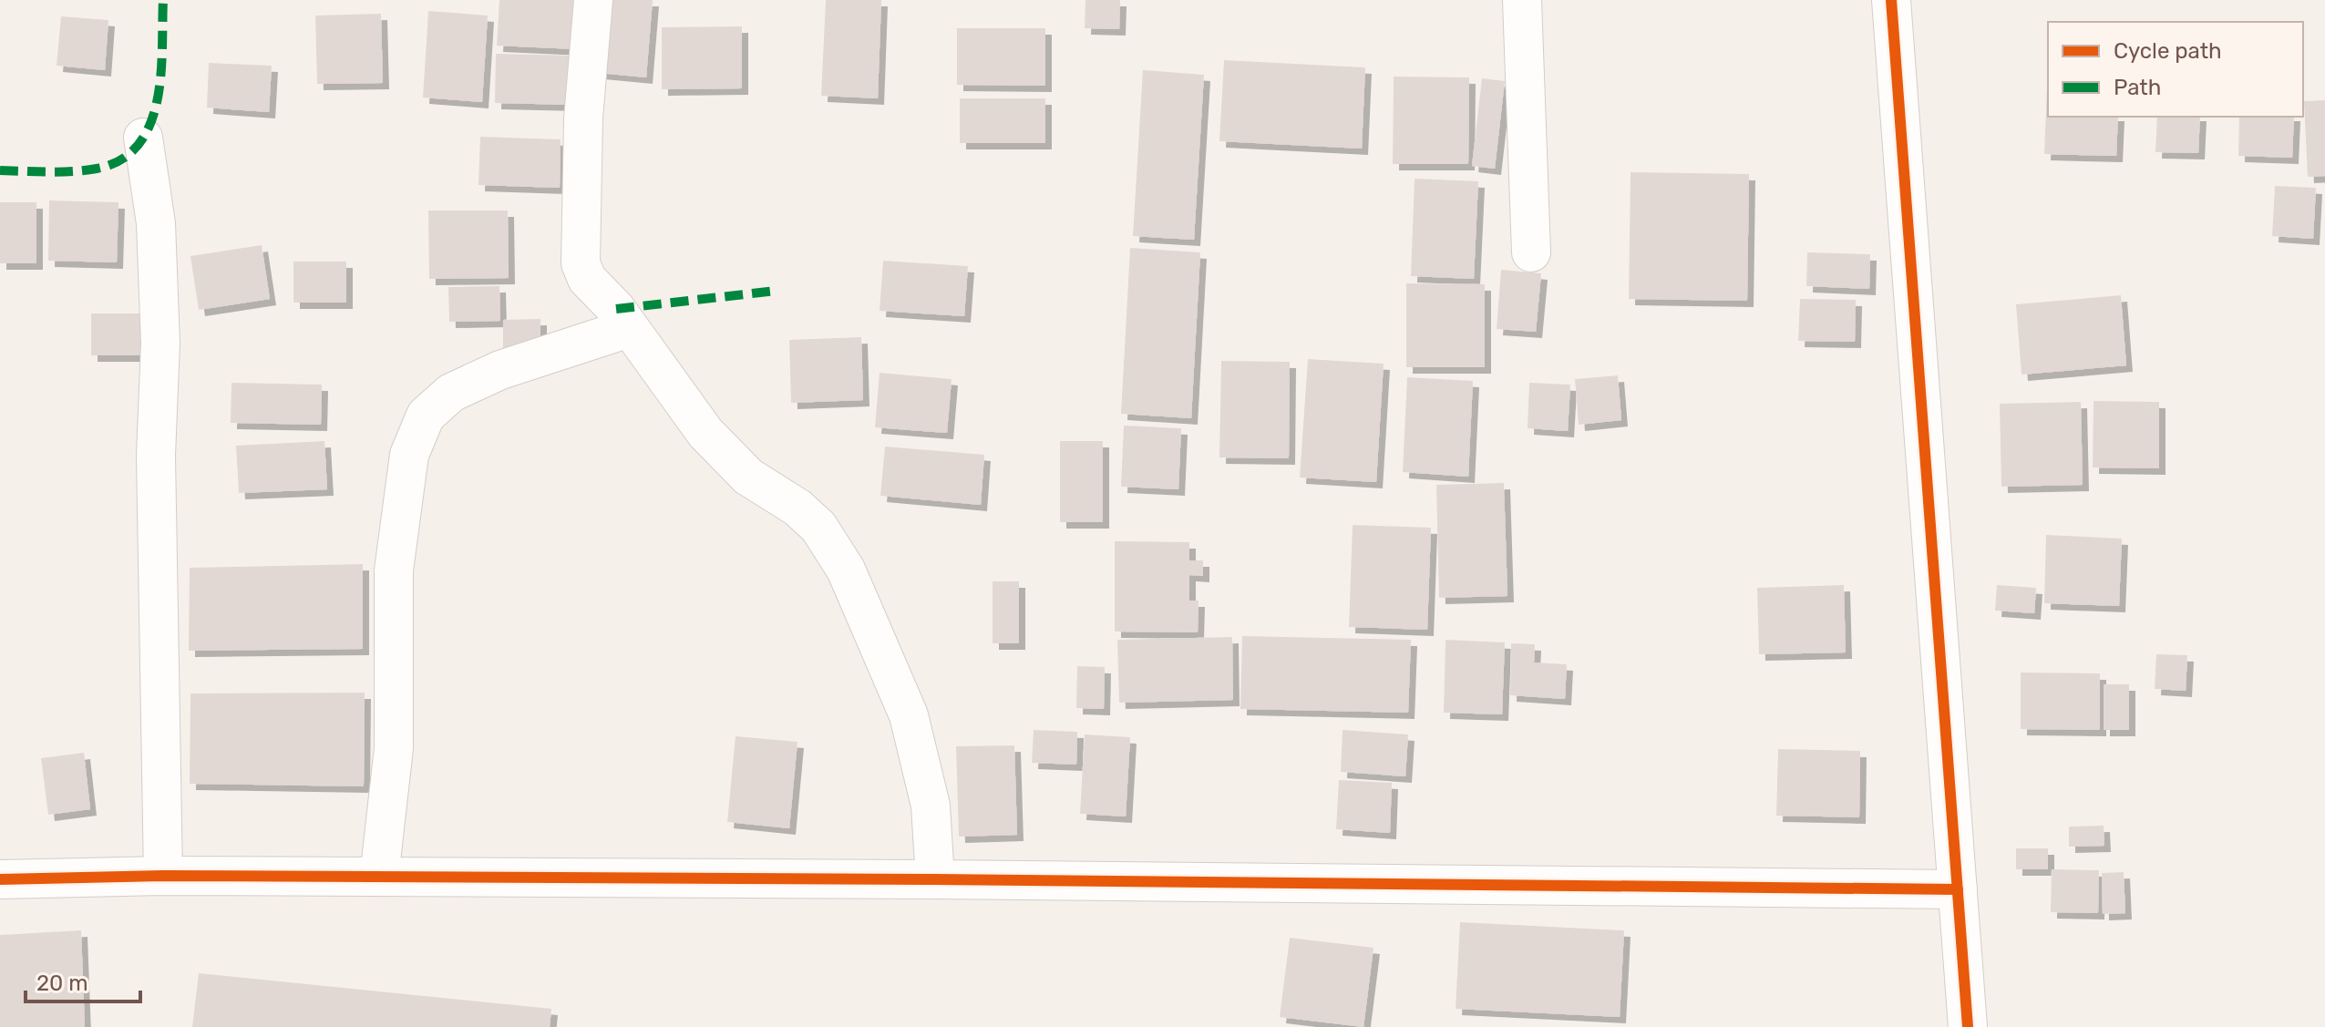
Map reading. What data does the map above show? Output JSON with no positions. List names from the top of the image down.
{
  "legend": ["Cycle path", "Path"],
  "scale_bar": "20 m"
}
